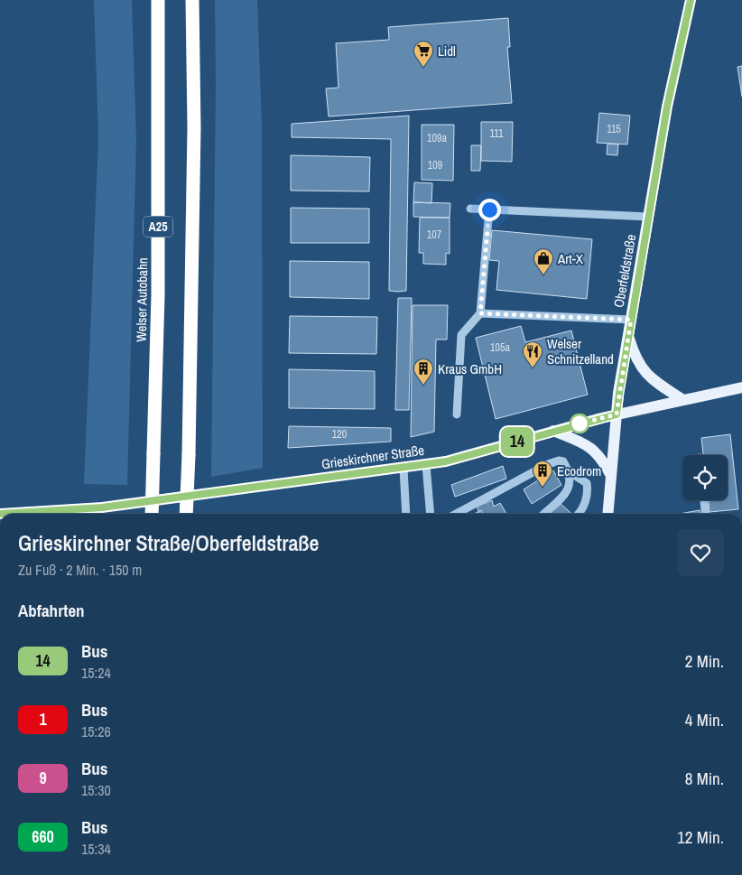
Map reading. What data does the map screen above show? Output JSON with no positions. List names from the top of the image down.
{
  "streets": {
    "highway": ["A25", "Welser Autobahn"],
    "main road": ["Oberfeldstraße", "Grieskirchner Straße"]
  },
  "crossings": [
    ["Oberfeldstraße", "Grieskirchner Straße"]
  ],
  "places": {
    "supermarket": ["Lidl"],
    "shop": ["Art-X"],
    "restaurant": ["Welser Schnitzelland"],
    "building": ["Kraus GmbH", "Ecodrom"]
  },
  "lines": ["bus line 14"],
  "house_numbers": [
    "115",
    "111",
    "109a",
    "109",
    "107",
    "105a",
    "120"
  ],
  "page": {
    "on_map": "14",
    "heading": [
      ["Grieskirchner Straße/Oberfeldstraße", "Zu Fuß · 2 Min. · 150 m"],
      "Abfahrten"
    ],
    "list": [
      {
        "mark": "14",
        "name": "Bus",
        "note": "15:24",
        "value": "2 Min."
      },
      {
        "mark": "1",
        "name": "Bus",
        "note": "15:26",
        "value": "4 Min."
      },
      {
        "mark": "9",
        "name": "Bus",
        "note": "15:30",
        "value": "8 Min."
      },
      {
        "mark": "660",
        "name": "Bus",
        "note": "15:34",
        "value": "12 Min."
      }
    ]
  }
}
